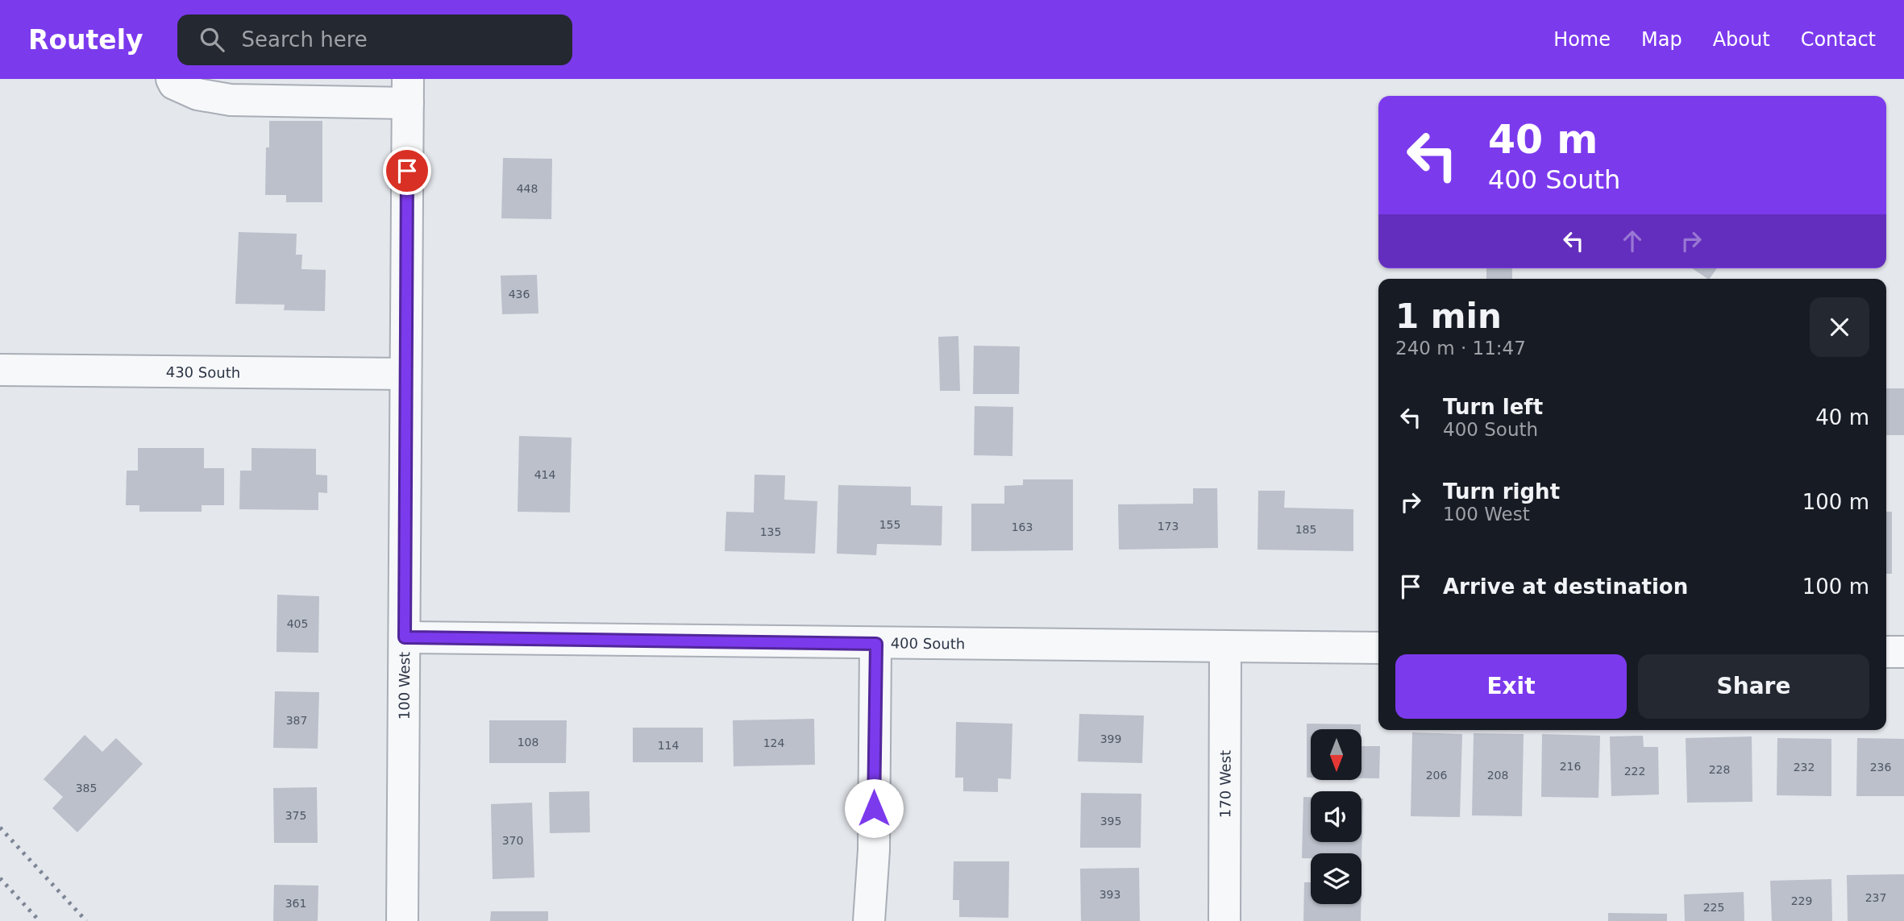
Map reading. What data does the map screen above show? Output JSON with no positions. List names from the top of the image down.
{
  "streets": {
    "street": [
      "430 South",
      "400 South",
      "100 West",
      "170 West"
    ]
  },
  "crossings": [
    ["430 South", "100 West"],
    ["400 South", "100 West"],
    ["400 South", "170 West"]
  ],
  "house_numbers": [
    "448",
    "436",
    "414",
    "155",
    "173",
    "163",
    "185",
    "135",
    "405",
    "387",
    "399",
    "108",
    "124",
    "114",
    "216",
    "232",
    "236",
    "228",
    "222",
    "206",
    "208",
    "385",
    "375",
    "395",
    "370",
    "393",
    "237",
    "229",
    "361",
    "225"
  ],
  "north": "bottom",
  "page": {
    "header": "Routely",
    "search": "Search here",
    "nav": [
      "Home",
      "Map",
      "About",
      "Contact"
    ],
    "turn": ["40 m", "400 South"],
    "heading": ["1 min", "240 m · 11:47"],
    "list": [
      {
        "name": "Turn left",
        "note": "400 South",
        "value": "40 m"
      },
      {
        "name": "Turn right",
        "note": "100 West",
        "value": "100 m"
      },
      {
        "name": "Arrive at destination",
        "value": "100 m"
      }
    ],
    "buttons": ["Exit", "Share"]
  }
}
